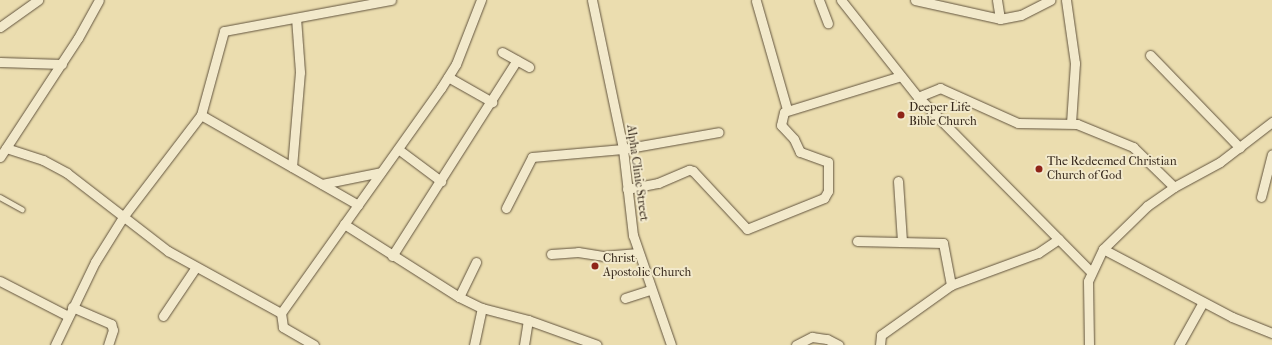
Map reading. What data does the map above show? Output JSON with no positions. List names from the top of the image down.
{
  "streets": {
    "street": ["Alpha Clinic Street"]
  },
  "places": ["Deeper Life Bible Church", "The Redeemed Christian Church of God", "Christ Apostolic Church"]
}
